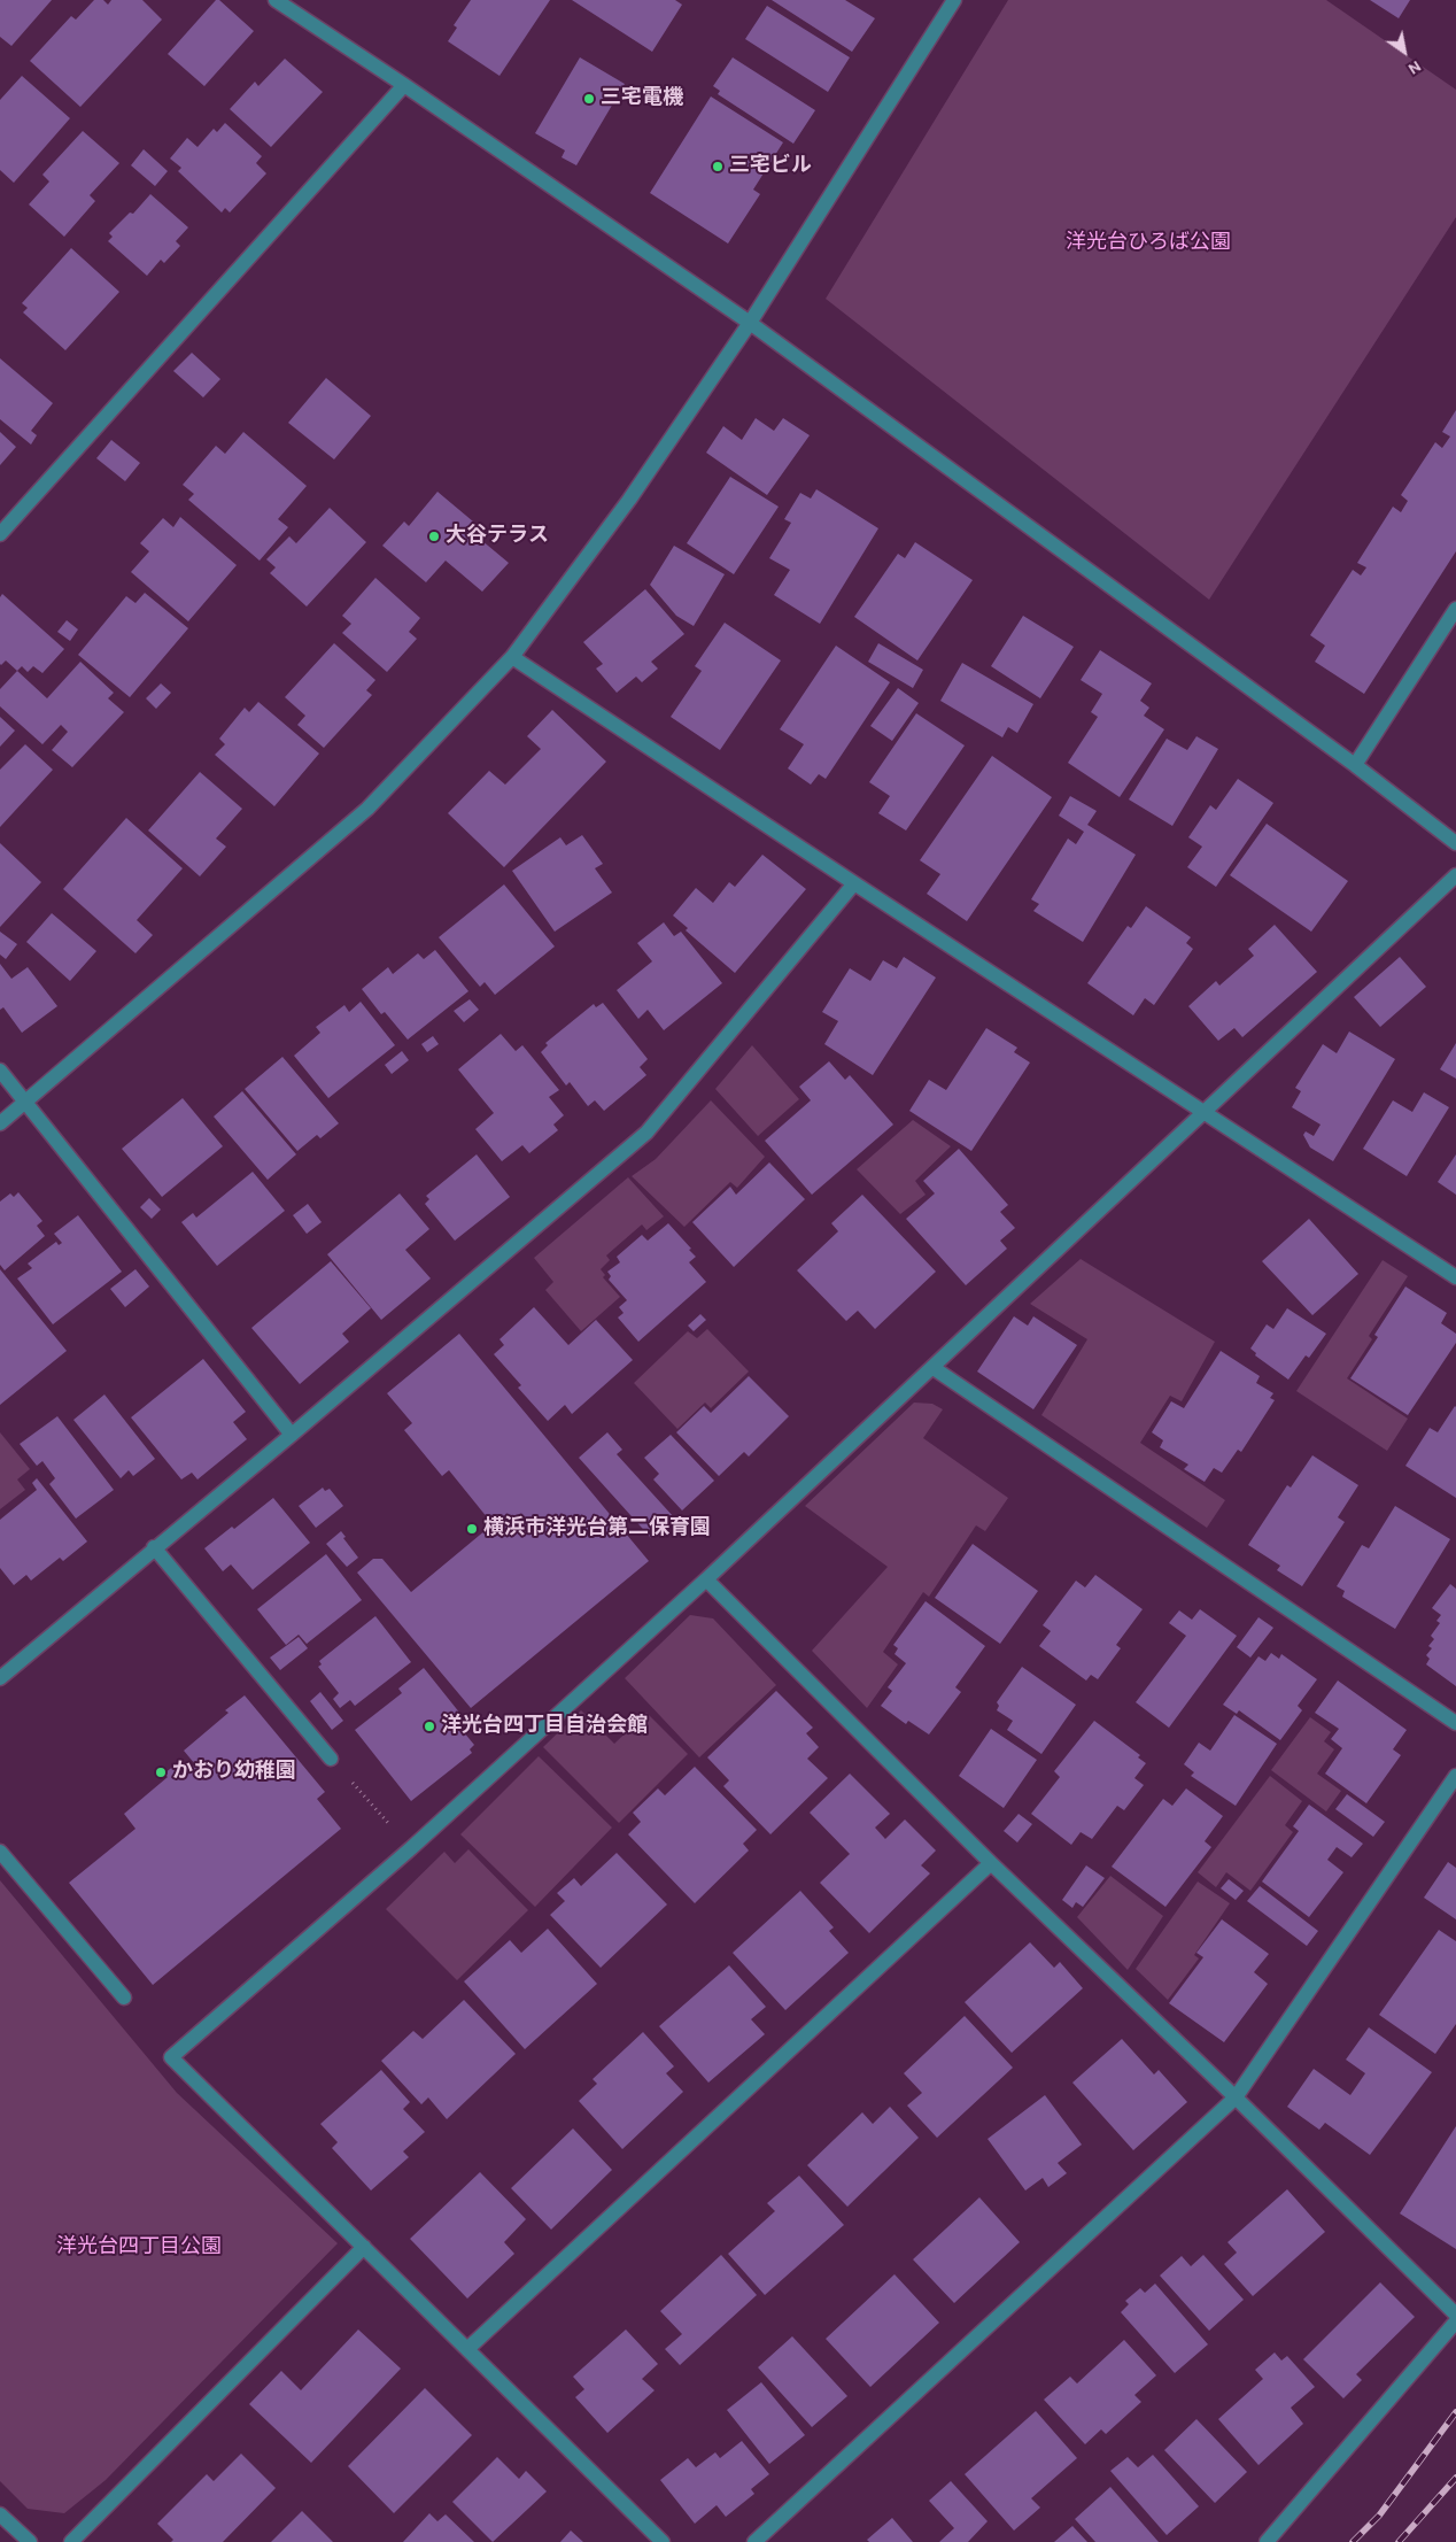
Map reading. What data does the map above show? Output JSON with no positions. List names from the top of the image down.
{
  "parks": ["洋光台ひろば公園", "洋光台四丁目公園"],
  "places": [
    "三宅電機",
    "三宅ビル",
    "大谷テラス",
    "横浜市洋光台第二保育園",
    "洋光台四丁目自治会館",
    "かおり幼稚園"
  ],
  "north": "bottom right"
}
